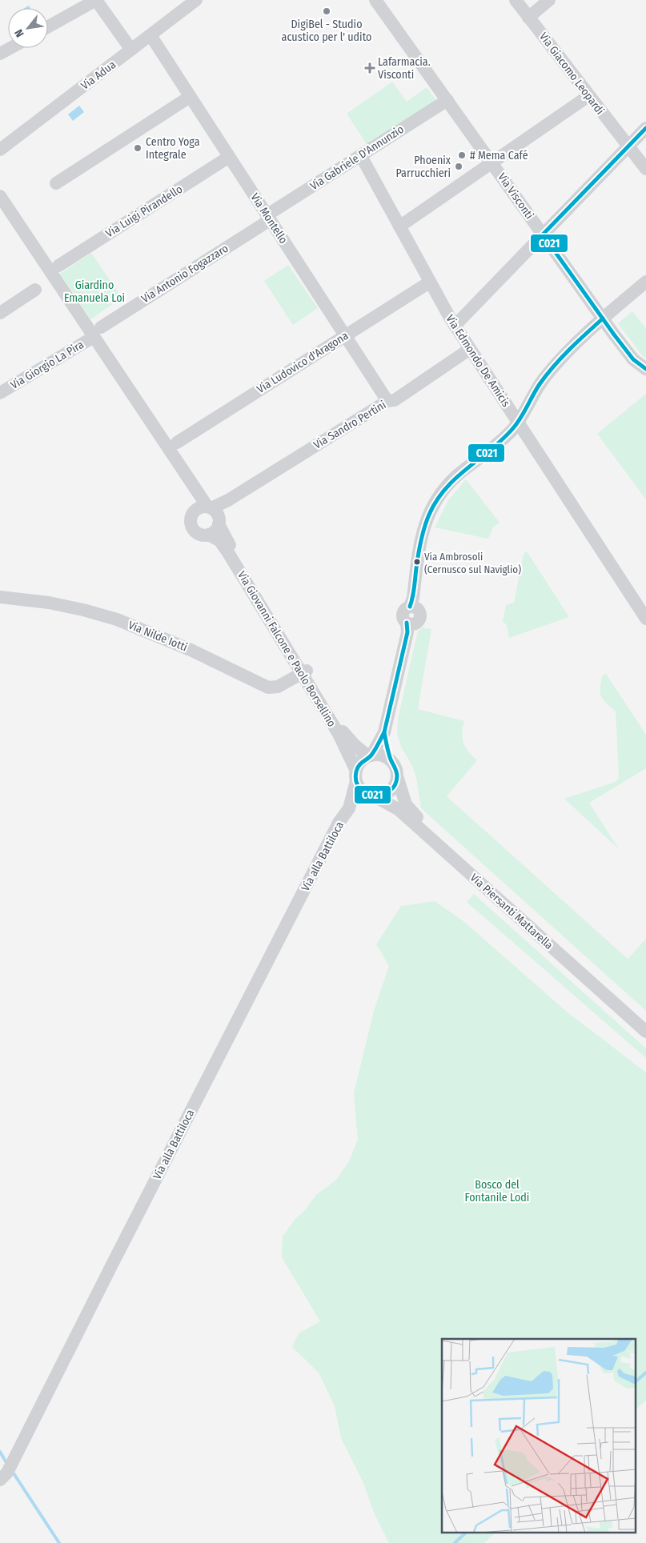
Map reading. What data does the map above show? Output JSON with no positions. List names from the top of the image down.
{
  "streets": {
    "street": [
      "Via Giacomo Leopardi",
      "Via Adua",
      "Via Gabriele D'Annunzio",
      "Via Visconti",
      "Via Luigi Pirandello",
      "Via Montello",
      "Via Antonio Fogazzaro",
      "Via Edmondo De Amicis",
      "Via Ludovico d'Aragona",
      "Via Giorgio La Pira",
      "Via Sandro Pertini",
      "Via Nilde Iotti",
      "Via Giovanni Falcone e Paolo Borsellino",
      "Via alla Battiloca",
      "Via Piersanti Mattarella"
    ]
  },
  "crossings": [
    ["Via Adua", "Via Montello"],
    ["Via Gabriele D'Annunzio", "Via Visconti"],
    ["Via Gabriele D'Annunzio", "Via Montello"],
    ["Via Gabriele D'Annunzio", "Via Antonio Fogazzaro"],
    ["Via Gabriele D'Annunzio", "Via Edmondo De Amicis"],
    ["Via Luigi Pirandello", "Via Montello"],
    ["Via Montello", "Via Antonio Fogazzaro"],
    ["Via Montello", "Via Ludovico d'Aragona"],
    ["Via Montello", "Via Sandro Pertini"],
    ["Via Antonio Fogazzaro", "Via Giorgio La Pira"],
    ["Via Antonio Fogazzaro", "Via Giovanni Falcone e Paolo Borsellino"],
    ["Via Edmondo De Amicis", "Via Ludovico d'Aragona"],
    ["Via Edmondo De Amicis", "Via Sandro Pertini"],
    ["Via Giorgio La Pira", "Via Giovanni Falcone e Paolo Borsellino"],
    ["Via Sandro Pertini", "Via Giovanni Falcone e Paolo Borsellino"],
    ["Via Nilde Iotti", "Via Giovanni Falcone e Paolo Borsellino"],
    ["Via Giovanni Falcone e Paolo Borsellino", "Via alla Battiloca"],
    ["Via Giovanni Falcone e Paolo Borsellino", "Via Piersanti Mattarella"],
    ["Via alla Battiloca", "Via Piersanti Mattarella"]
  ],
  "parks": ["Giardino Emanuela Loi", "Bosco del Fontanile Lodi"],
  "places": {
    "other": [
      "DigiBel - Studio acustico per l' udito",
      "Centro Yoga Integrale",
      "# Mema Café",
      "Phoenix Parrucchieri",
      "Via Ambrosoli (Cernusco sul Naviglio)"
    ],
    "health": ["Lafarmacia. Visconti"]
  },
  "lines": ["transit line C021"],
  "north": "bottom left"
}
